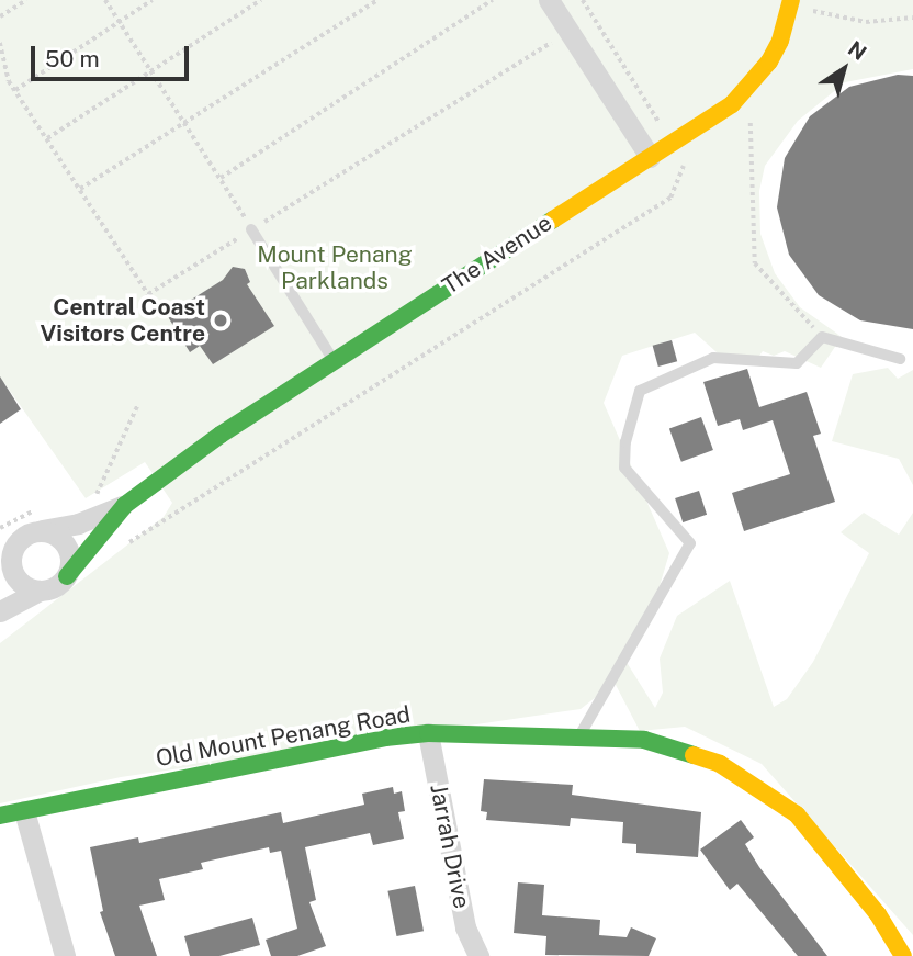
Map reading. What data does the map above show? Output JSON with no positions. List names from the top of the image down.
{
  "streets": {
    "street": ["The Avenue", "Old Mount Penang Road", "Jarrah Drive"]
  },
  "crossings": [
    ["Old Mount Penang Road", "Jarrah Drive"]
  ],
  "parks": ["Mount Penang Parklands"],
  "places": ["Central Coast Visitors Centre"],
  "scale_bar": "50 m",
  "north": "top right"
}
